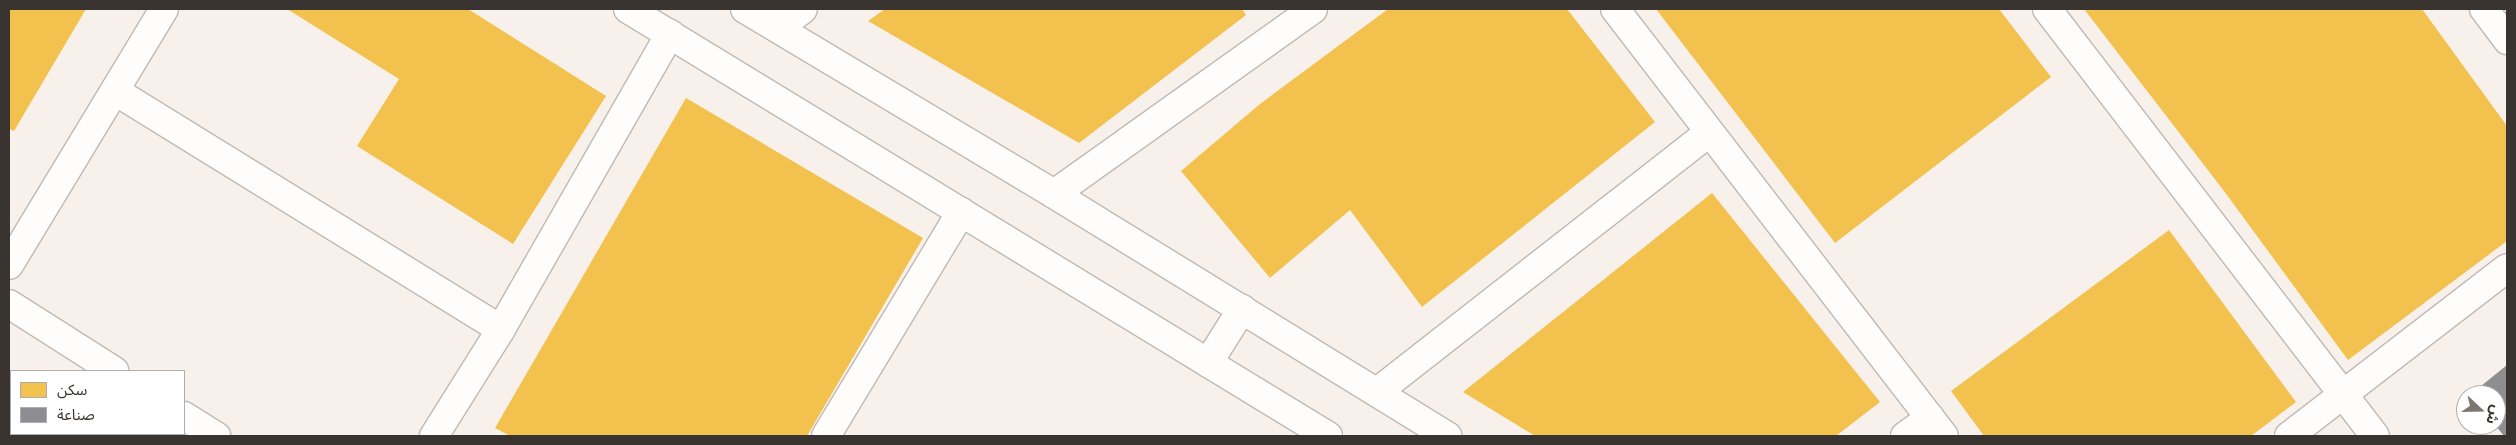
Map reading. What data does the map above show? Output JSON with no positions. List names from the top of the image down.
{
  "legend": ["سكن", "صناعة"],
  "north": "right"
}
